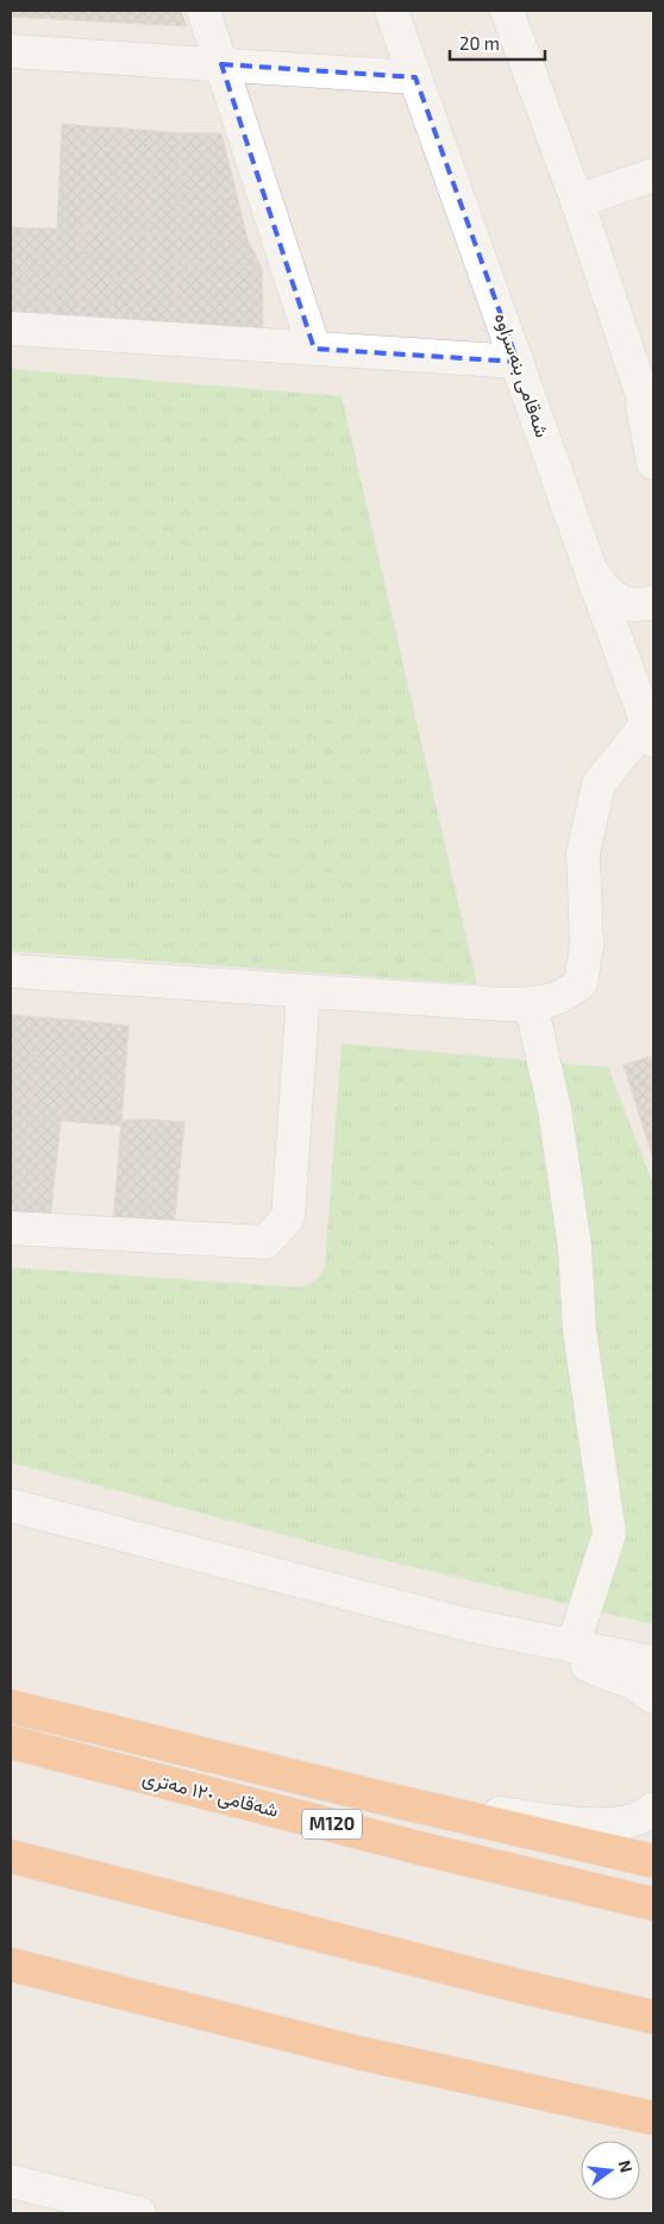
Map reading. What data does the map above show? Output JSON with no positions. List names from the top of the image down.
{
  "streets": {
    "highway": ["شەقامی ١٢٠ مەتری", "M120"],
    "street": ["شەقامی بنەسراوە"]
  },
  "scale_bar": "20 m",
  "north": "right"
}
